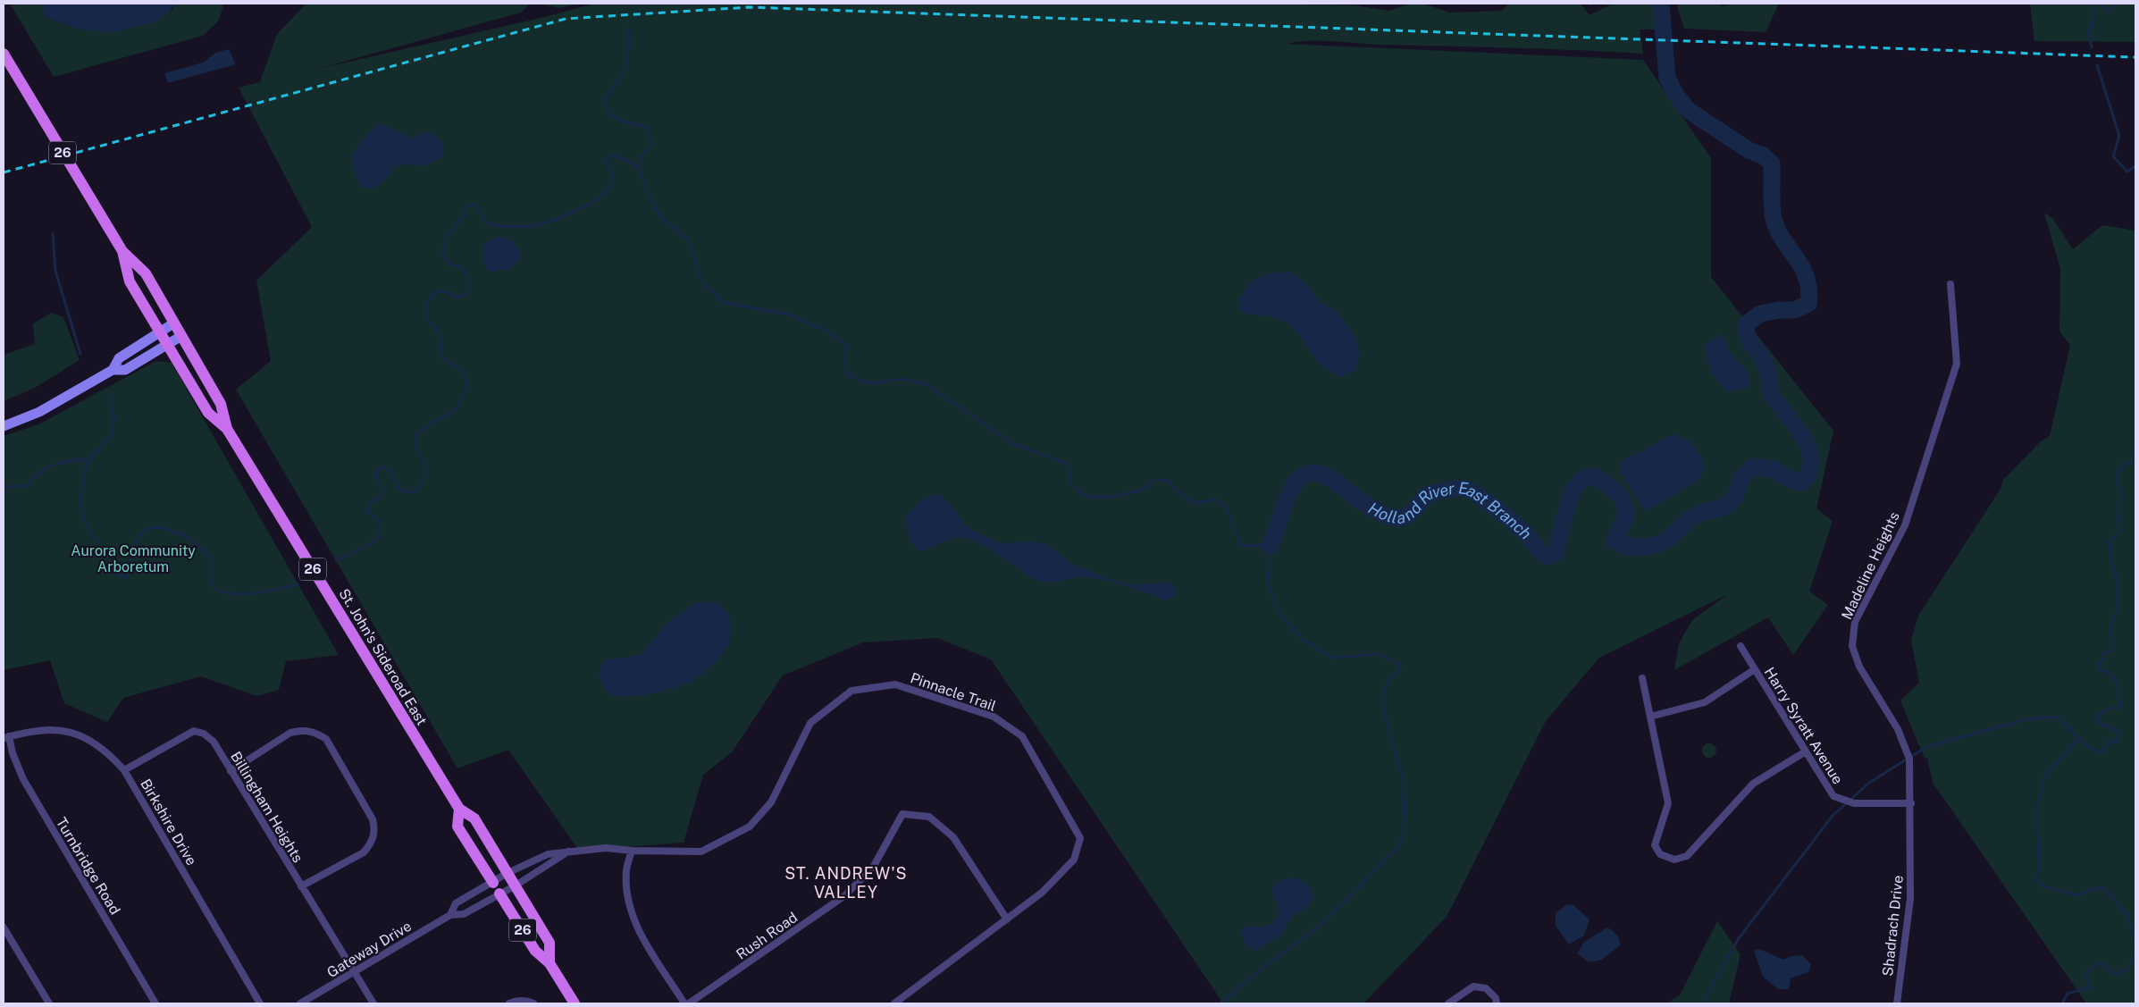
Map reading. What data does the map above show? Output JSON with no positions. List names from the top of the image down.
{
  "streets": {
    "main road": ["26", "St. John's Sideroad East"],
    "street": [
      "Madeline Heights",
      "Pinnacle Trail",
      "Harry Syratt Avenue",
      "Billingham Heights",
      "Birkshire Drive",
      "Turnbridge Road",
      "Shadrach Drive",
      "Rush Road",
      "Gateway Drive"
    ]
  },
  "crossings": [
    ["Madeline Heights", "Harry Syratt Avenue"],
    ["Madeline Heights", "Shadrach Drive"],
    ["St. John's Sideroad East", "Pinnacle Trail"],
    ["St. John's Sideroad East", "Gateway Drive"],
    ["Pinnacle Trail", "Rush Road"],
    ["Pinnacle Trail", "Gateway Drive"],
    ["Billingham Heights", "Birkshire Drive"],
    ["Billingham Heights", "Gateway Drive"],
    ["Birkshire Drive", "Turnbridge Road"]
  ],
  "districts": ["ST. ANDREW'S VALLEY"],
  "water": ["Holland River East Branch"],
  "parks": ["Aurora Community Arboretum"]
}
